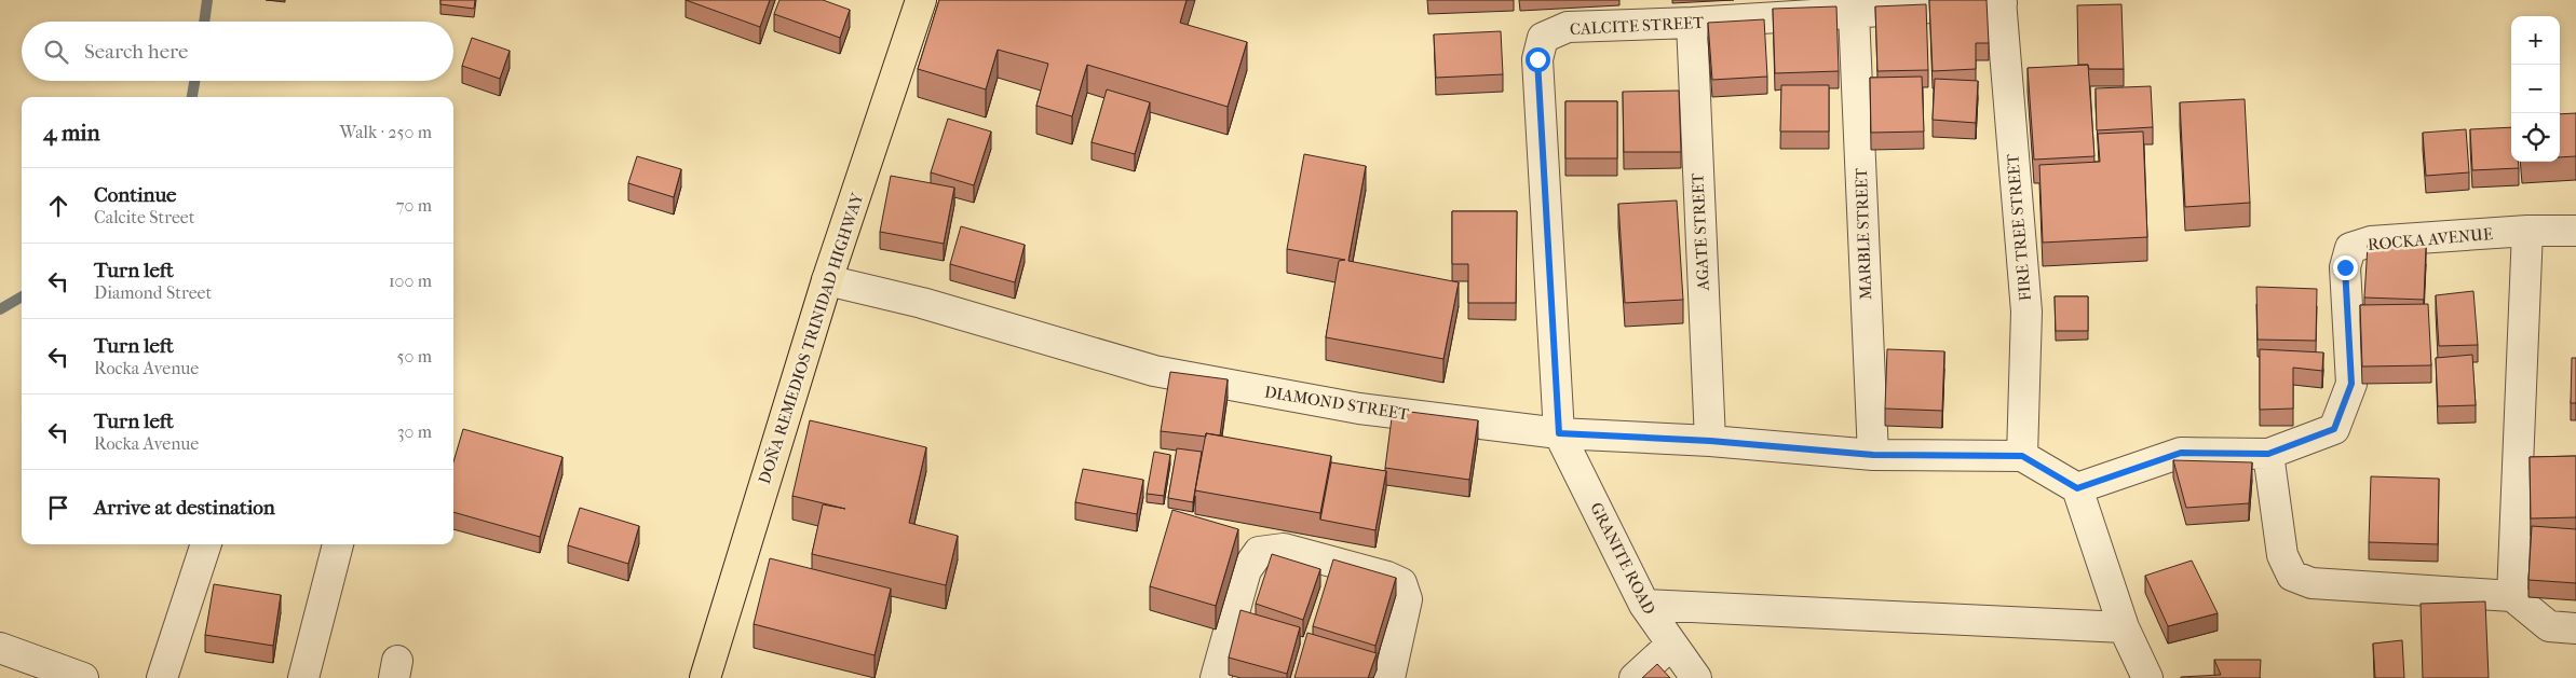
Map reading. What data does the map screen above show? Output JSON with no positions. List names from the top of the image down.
{
  "streets": {
    "highway": ["DOÑA REMEDIOS TRINIDAD HIGHWAY"],
    "street": [
      "CALCITE STREET",
      "FIRE TREE STREET",
      "AGATE STREET",
      "MARBLE STREET",
      "ROCKA AVENUE",
      "DIAMOND STREET",
      "GRANITE ROAD"
    ]
  },
  "crossings": [
    ["CALCITE STREET", "FIRE TREE STREET"],
    ["CALCITE STREET", "AGATE STREET"],
    ["CALCITE STREET", "MARBLE STREET"],
    ["CALCITE STREET", "DIAMOND STREET"],
    ["CALCITE STREET", "GRANITE ROAD"],
    ["FIRE TREE STREET", "DIAMOND STREET"],
    ["AGATE STREET", "DIAMOND STREET"],
    ["MARBLE STREET", "DIAMOND STREET"],
    ["DOÑA REMEDIOS TRINIDAD HIGHWAY", "DIAMOND STREET"],
    ["DIAMOND STREET", "GRANITE ROAD"]
  ],
  "page": {
    "map_buttons": ["+", "−"],
    "search": "Search here",
    "heading": ["4 min", "Walk · 250 m"],
    "list": [
      ["Continue", "Calcite Street", "70 m"],
      ["Turn left", "Diamond Street", "100 m"],
      ["Turn left", "Rocka Avenue", "50 m"],
      ["Turn left", "Rocka Avenue", "30 m"],
      "Arrive at destination"
    ]
  }
}
